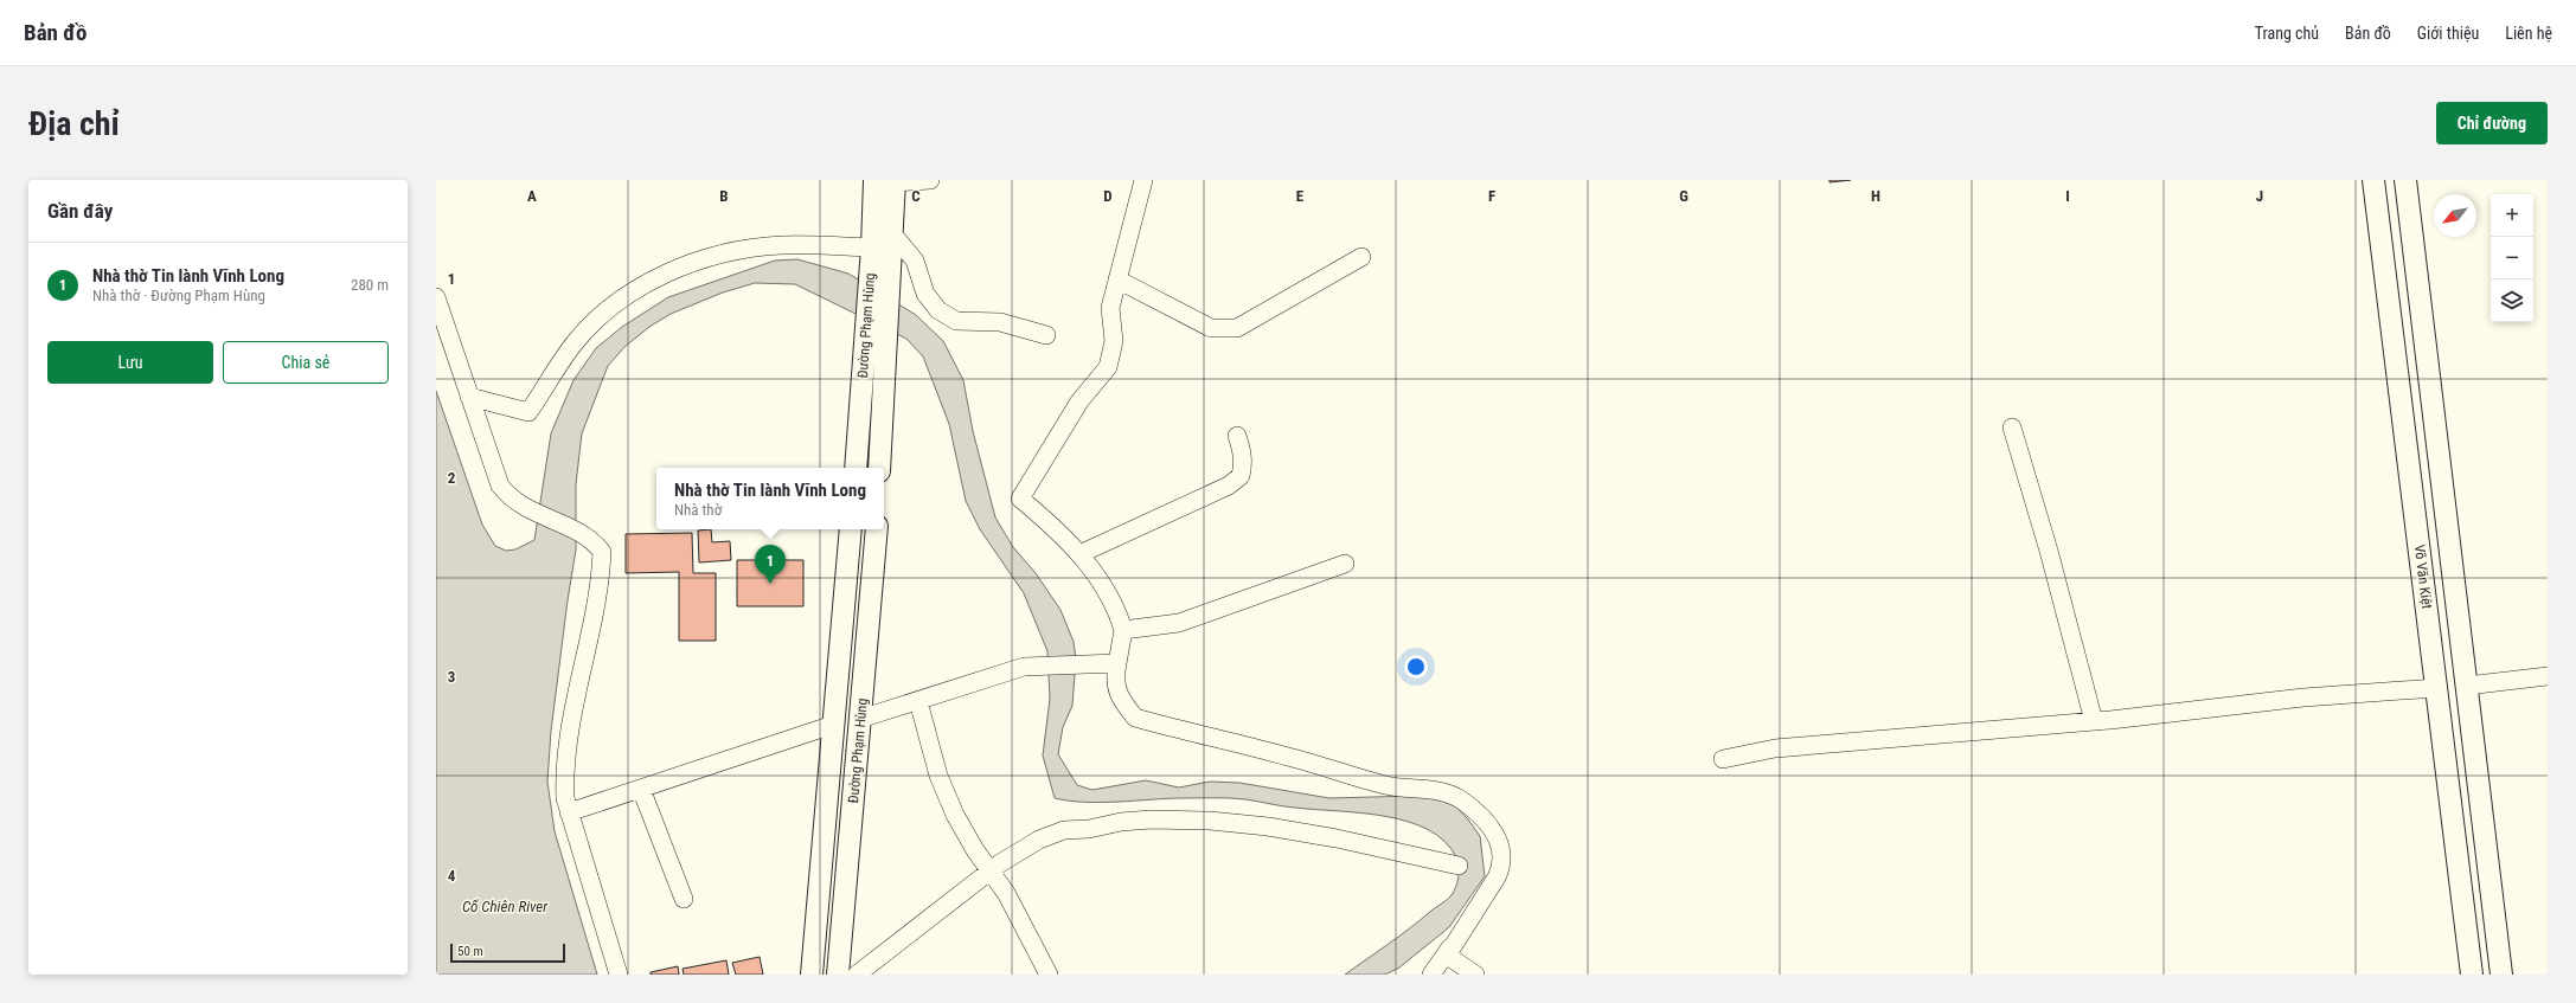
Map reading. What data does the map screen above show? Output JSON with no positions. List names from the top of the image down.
{
  "streets": {
    "main road": ["Đường Phạm Hùng", "Võ Văn Kiệt"]
  },
  "water": ["Cổ Chiên River"],
  "scale_bar": "50 m",
  "north": "bottom left",
  "page": {
    "header": "Bản đồ",
    "nav": [
      "Trang chủ",
      "Bản đồ",
      "Giới thiệu",
      "Liên hệ"
    ],
    "buttons": [
      "Chỉ đường",
      ["Lưu", "Chia sẻ"]
    ],
    "title": "Địa chỉ",
    "heading": "Gần đây",
    "map_buttons": ["+", "−"],
    "list": [
      {
        "mark": "1",
        "name": "Nhà thờ Tin lành Vĩnh Long",
        "note": "Nhà thờ · Đường Phạm Hùng",
        "value": "280 m"
      }
    ],
    "popup": ["Nhà thờ Tin lành Vĩnh Long", "Nhà thờ"],
    "pins": "1",
    "scale": "50 m"
  },
  "grid": {
    "columns": [
      "A",
      "B",
      "C",
      "D",
      "E",
      "F",
      "G",
      "H",
      "I",
      "J"
    ],
    "rows": [
      "1",
      "2",
      "3",
      "4"
    ]
  }
}
